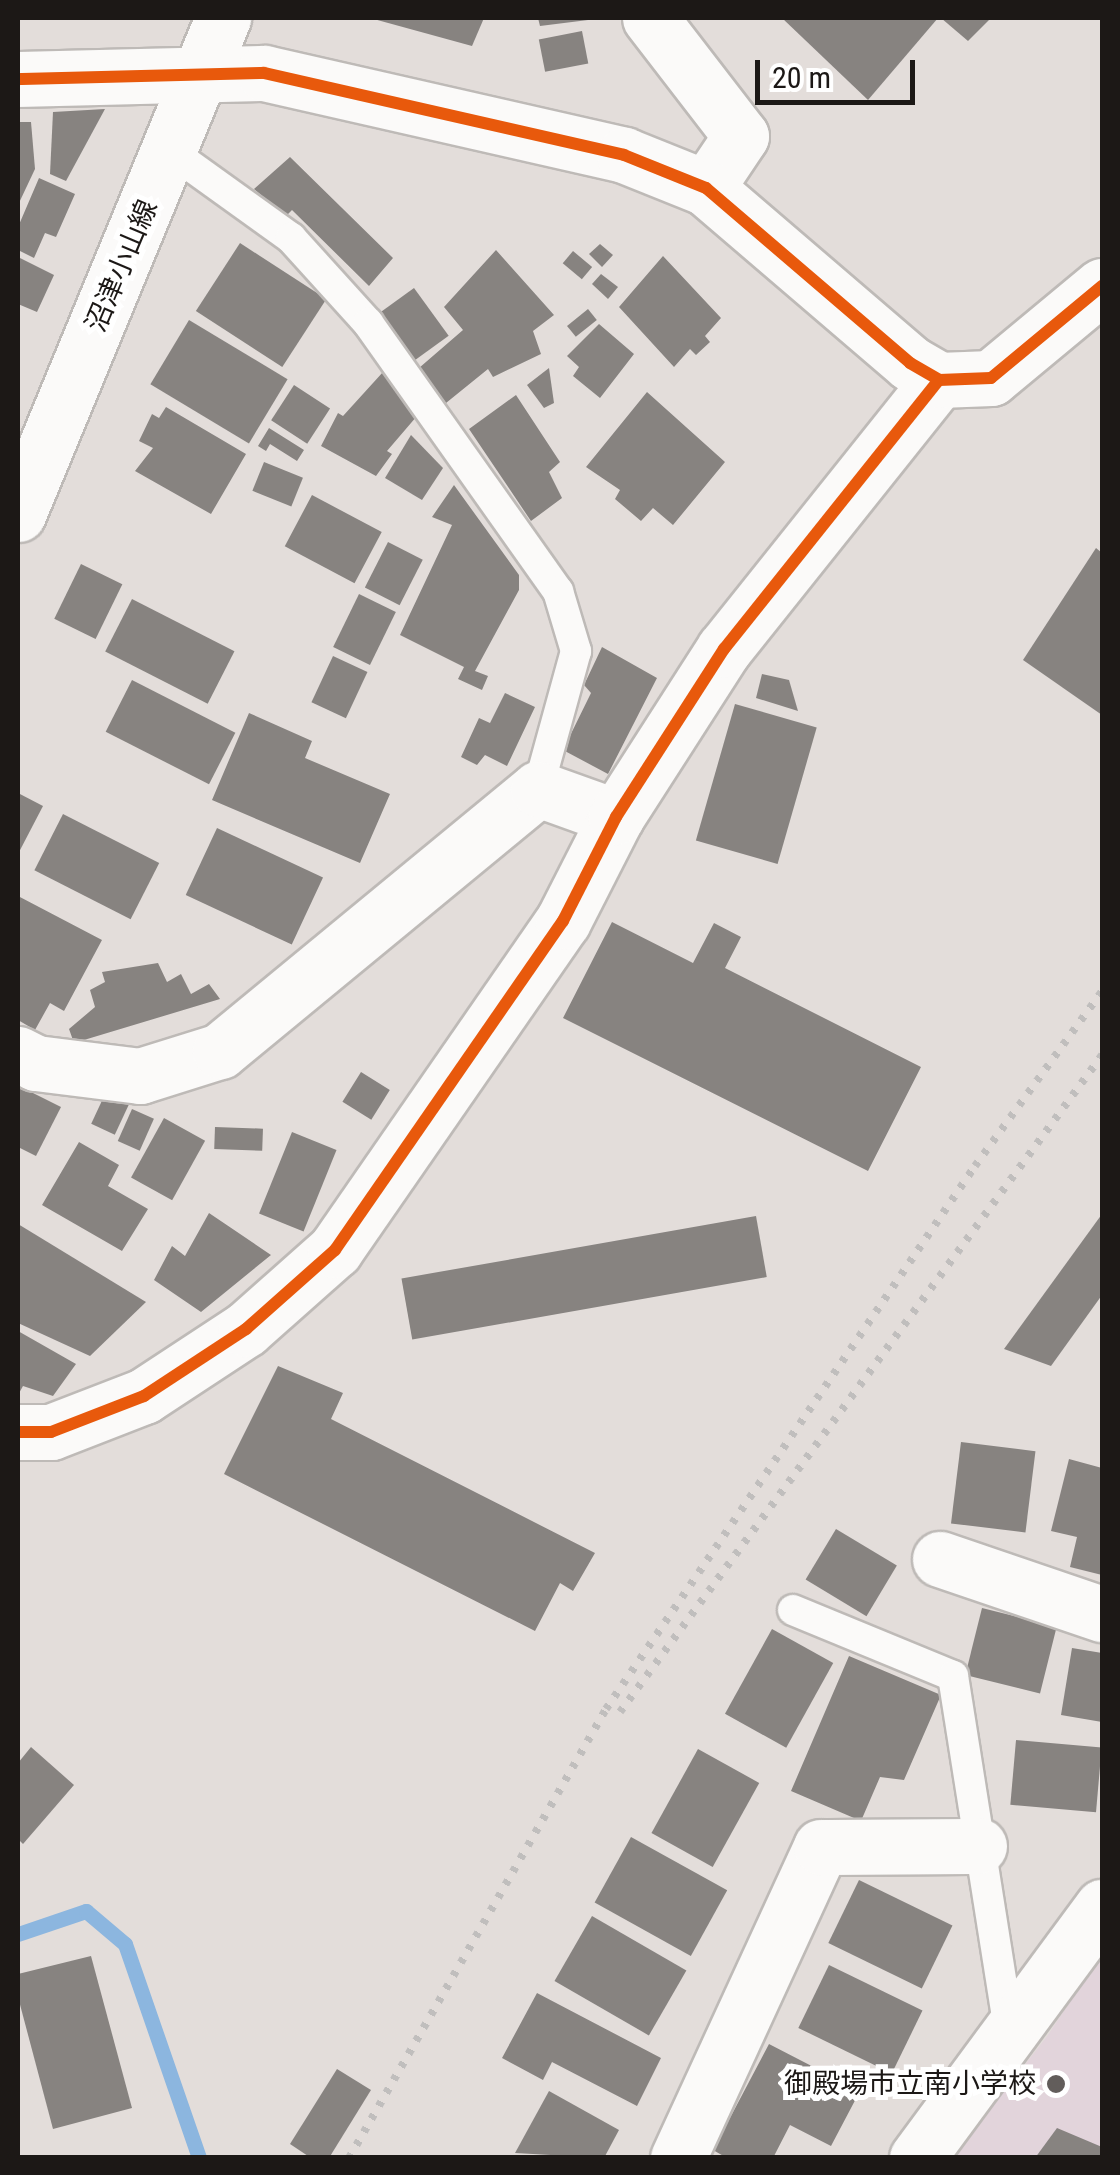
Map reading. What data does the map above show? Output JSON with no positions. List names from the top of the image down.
{
  "streets": {
    "street": ["沼津小山線"]
  },
  "places": ["御殿場市立南小学校"],
  "scale_bar": "20 m"
}
